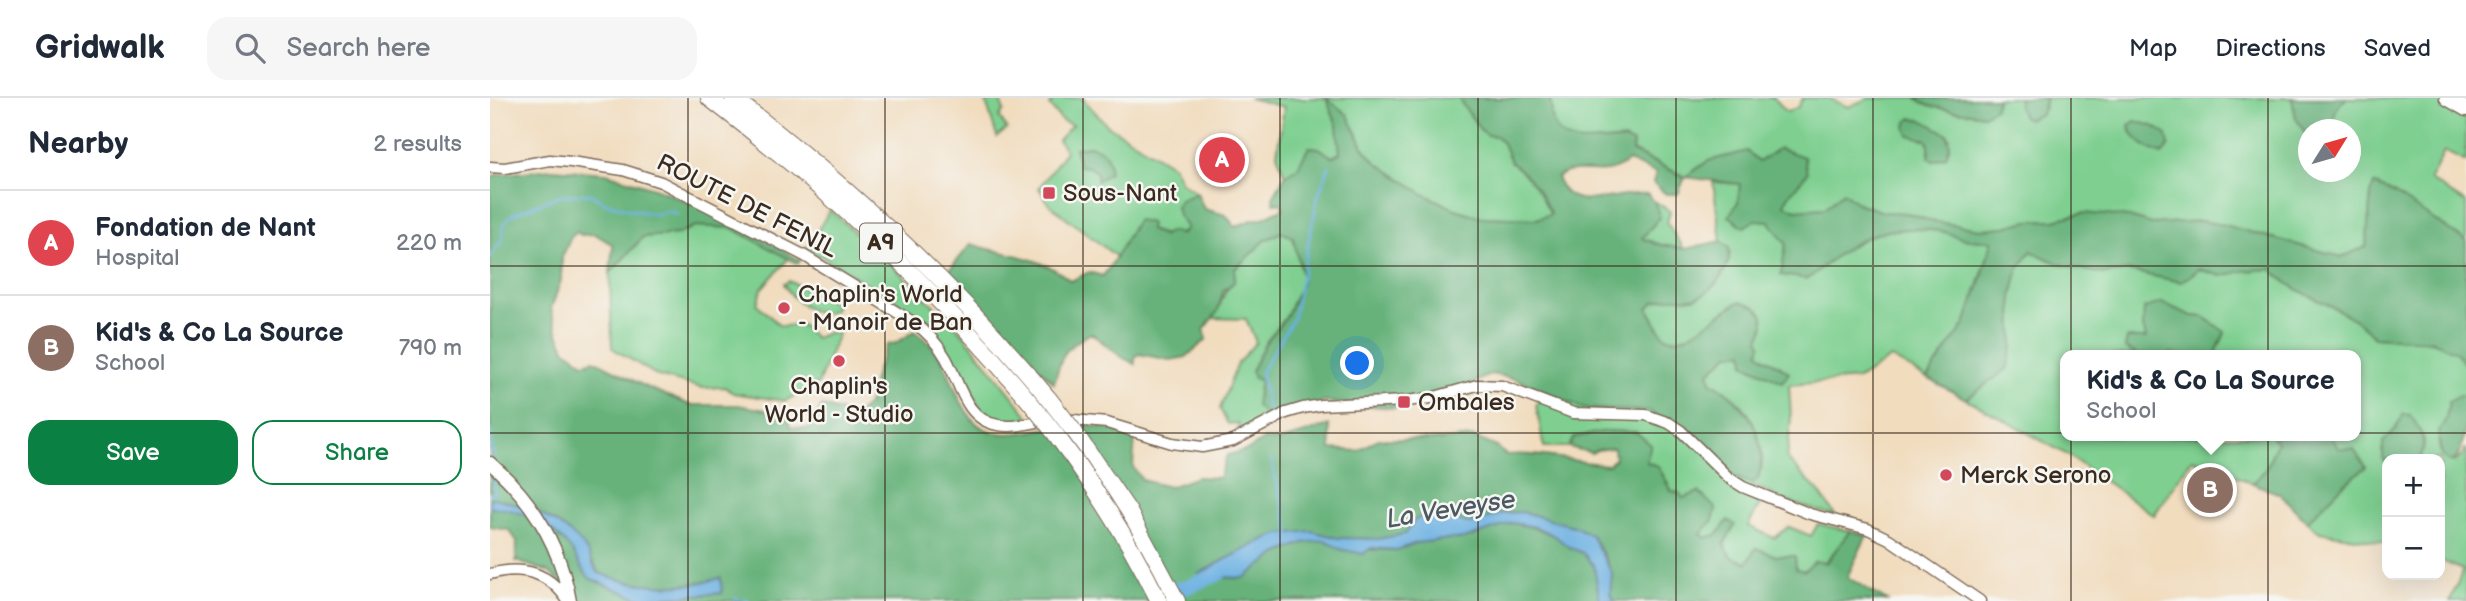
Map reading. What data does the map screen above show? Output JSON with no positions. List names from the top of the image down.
{
  "streets": {
    "highway": ["A9"],
    "street": ["ROUTE DE FENIL"]
  },
  "water": ["La Veveyse"],
  "places": {
    "transit": ["Sous-Nant", "Ombales"],
    "other": ["Chaplin's World - Manoir de Ban", "Chaplin's World - Studio", "Merck Serono"]
  },
  "north": "top right",
  "page": {
    "header": "Gridwalk",
    "search": "Search here",
    "nav": ["Map", "Directions", "Saved"],
    "heading": ["Nearby", "2 results"],
    "pins": ["A", "B"],
    "list": [
      {
        "mark": "A",
        "name": "Fondation de Nant",
        "note": "Hospital",
        "value": "220 m"
      },
      {
        "mark": "B",
        "name": "Kid's & Co La Source",
        "note": "School",
        "value": "790 m"
      }
    ],
    "popup": ["Kid's & Co La Source", "School"],
    "buttons": ["Save", "Share"],
    "map_buttons": ["+", "−"]
  }
}
